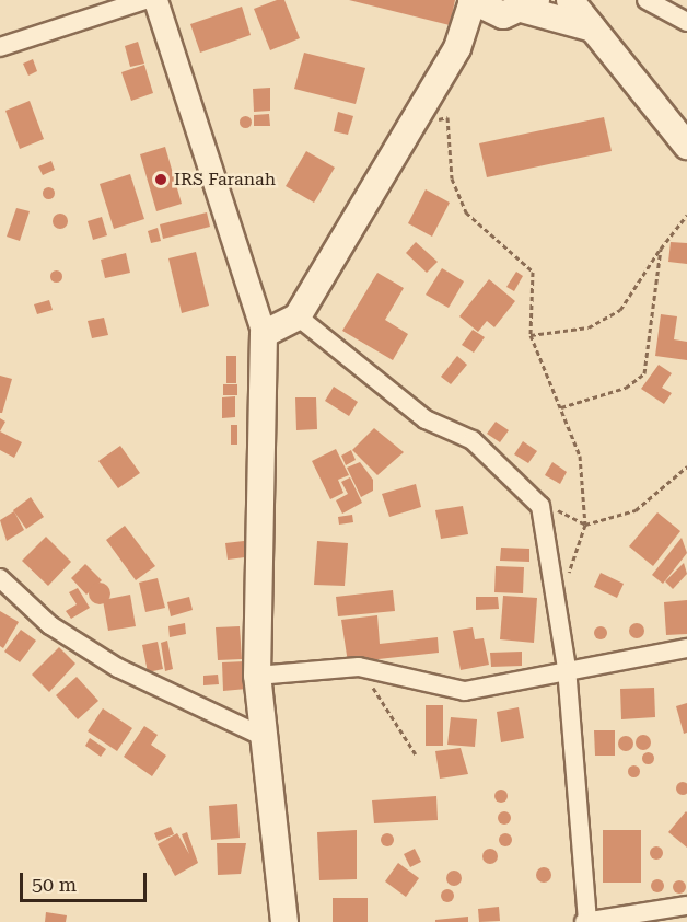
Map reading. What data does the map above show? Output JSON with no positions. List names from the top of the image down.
{
  "places": ["IRS Faranah"],
  "scale_bar": "50 m"
}
